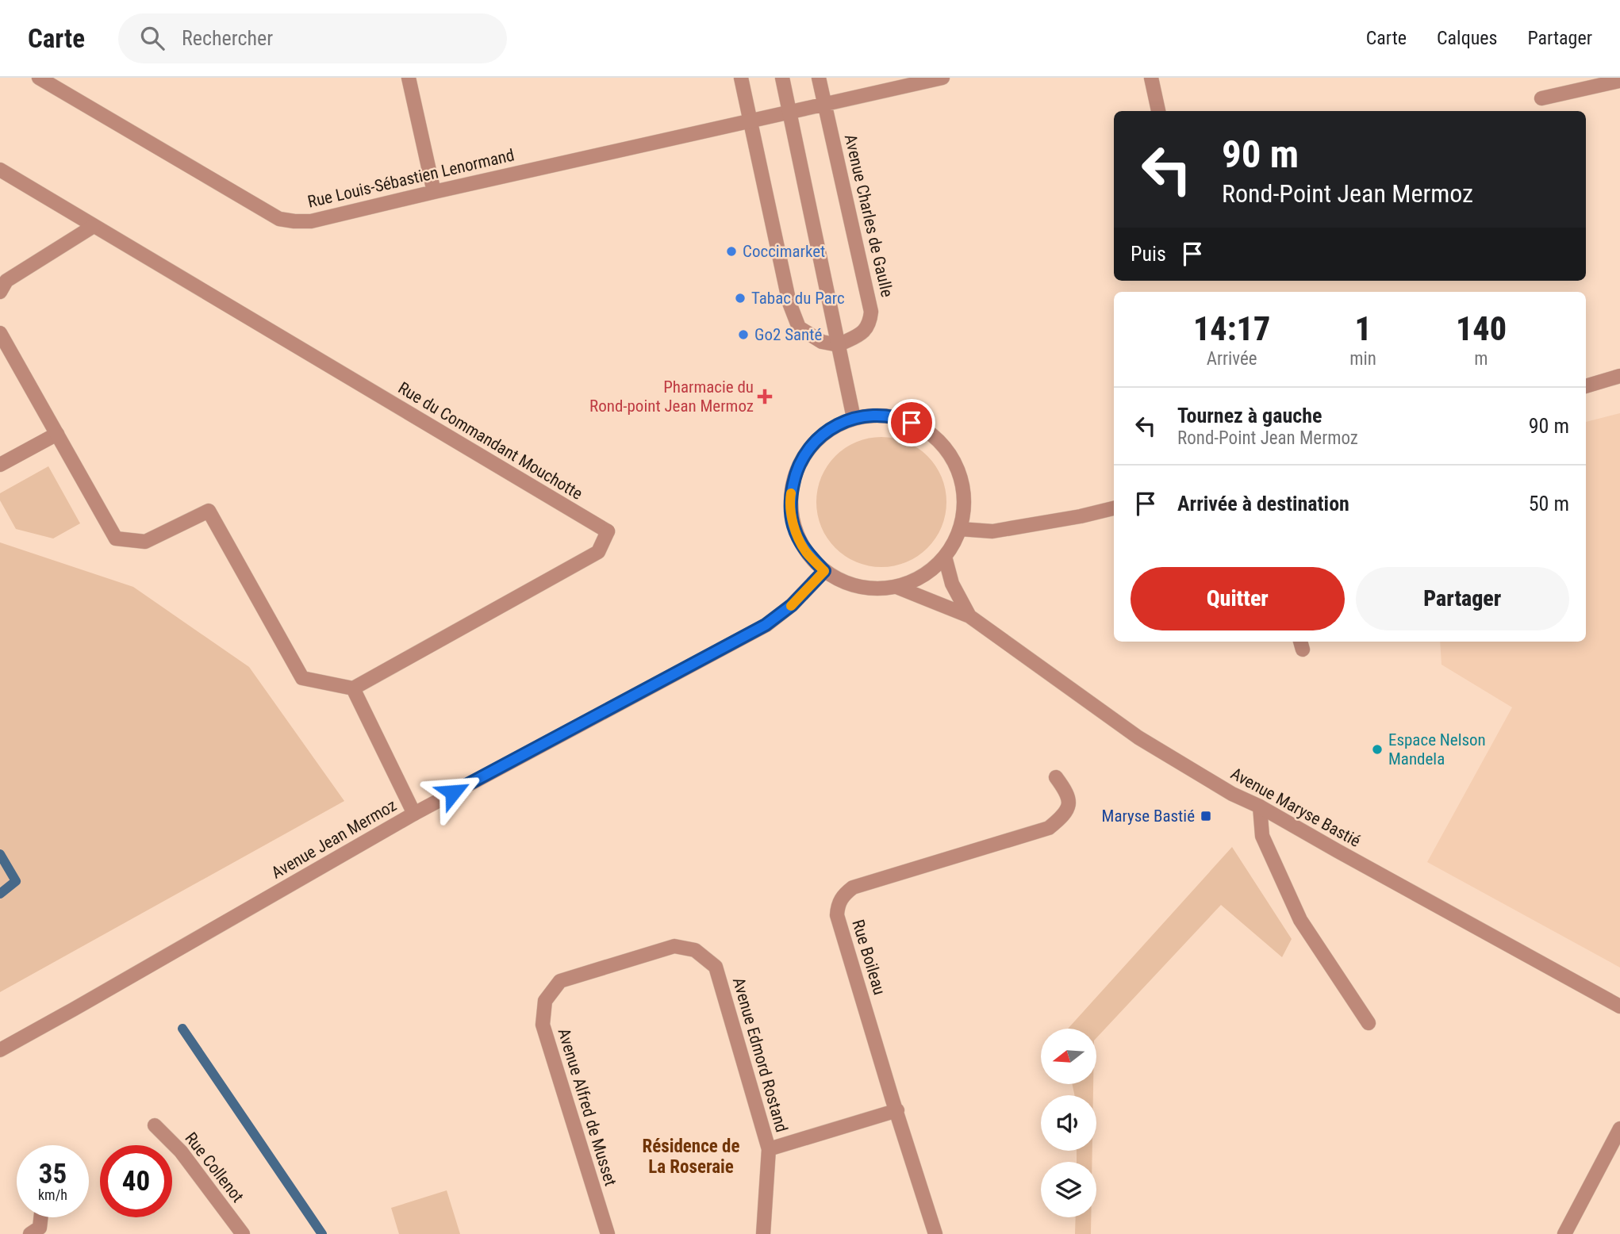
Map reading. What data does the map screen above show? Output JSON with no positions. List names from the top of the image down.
{
  "streets": {
    "street": [
      "Rue Louis-Sébastien Lenormand",
      "Avenue Charles de Gaulle",
      "Rue du Commandant Mouchotte",
      "Avenue Maryse Bastié",
      "Avenue Jean Mermoz",
      "Rue Boileau",
      "Avenue Edmord Rostand",
      "Avenue Alfred de Musset",
      "Rue Collenot"
    ]
  },
  "crossings": [
    ["Rue Louis-Sébastien Lenormand", "Avenue Charles de Gaulle"],
    ["Avenue Maryse Bastié", "Avenue Jean Mermoz"],
    ["Avenue Edmord Rostand", "Avenue Alfred de Musset"]
  ],
  "districts": ["Résidence de La Roseraie"],
  "places": {
    "other": [
      "Coccimarket",
      "Tabac du Parc",
      "Go2 Santé",
      "Espace Nelson Mandela"
    ],
    "health": ["Pharmacie du Rond-point Jean Mermoz"],
    "transit": ["Maryse Bastié"]
  },
  "north": "left",
  "page": {
    "header": "Carte",
    "search": "Rechercher",
    "nav": ["Carte", "Calques", "Partager"],
    "turn": ["90 m", "Rond-Point Jean Mermoz"],
    "then": "Puis",
    "eta": [
      "14:17",
      "Arrivée",
      "1",
      "min",
      "140",
      "m"
    ],
    "list": [
      {
        "name": "Tournez à gauche",
        "note": "Rond-Point Jean Mermoz",
        "value": "90 m"
      },
      {
        "name": "Arrivée à destination",
        "value": "50 m"
      }
    ],
    "buttons": ["Quitter", "Partager"],
    "speed": "35 km/h",
    "limit": "40"
  }
}
